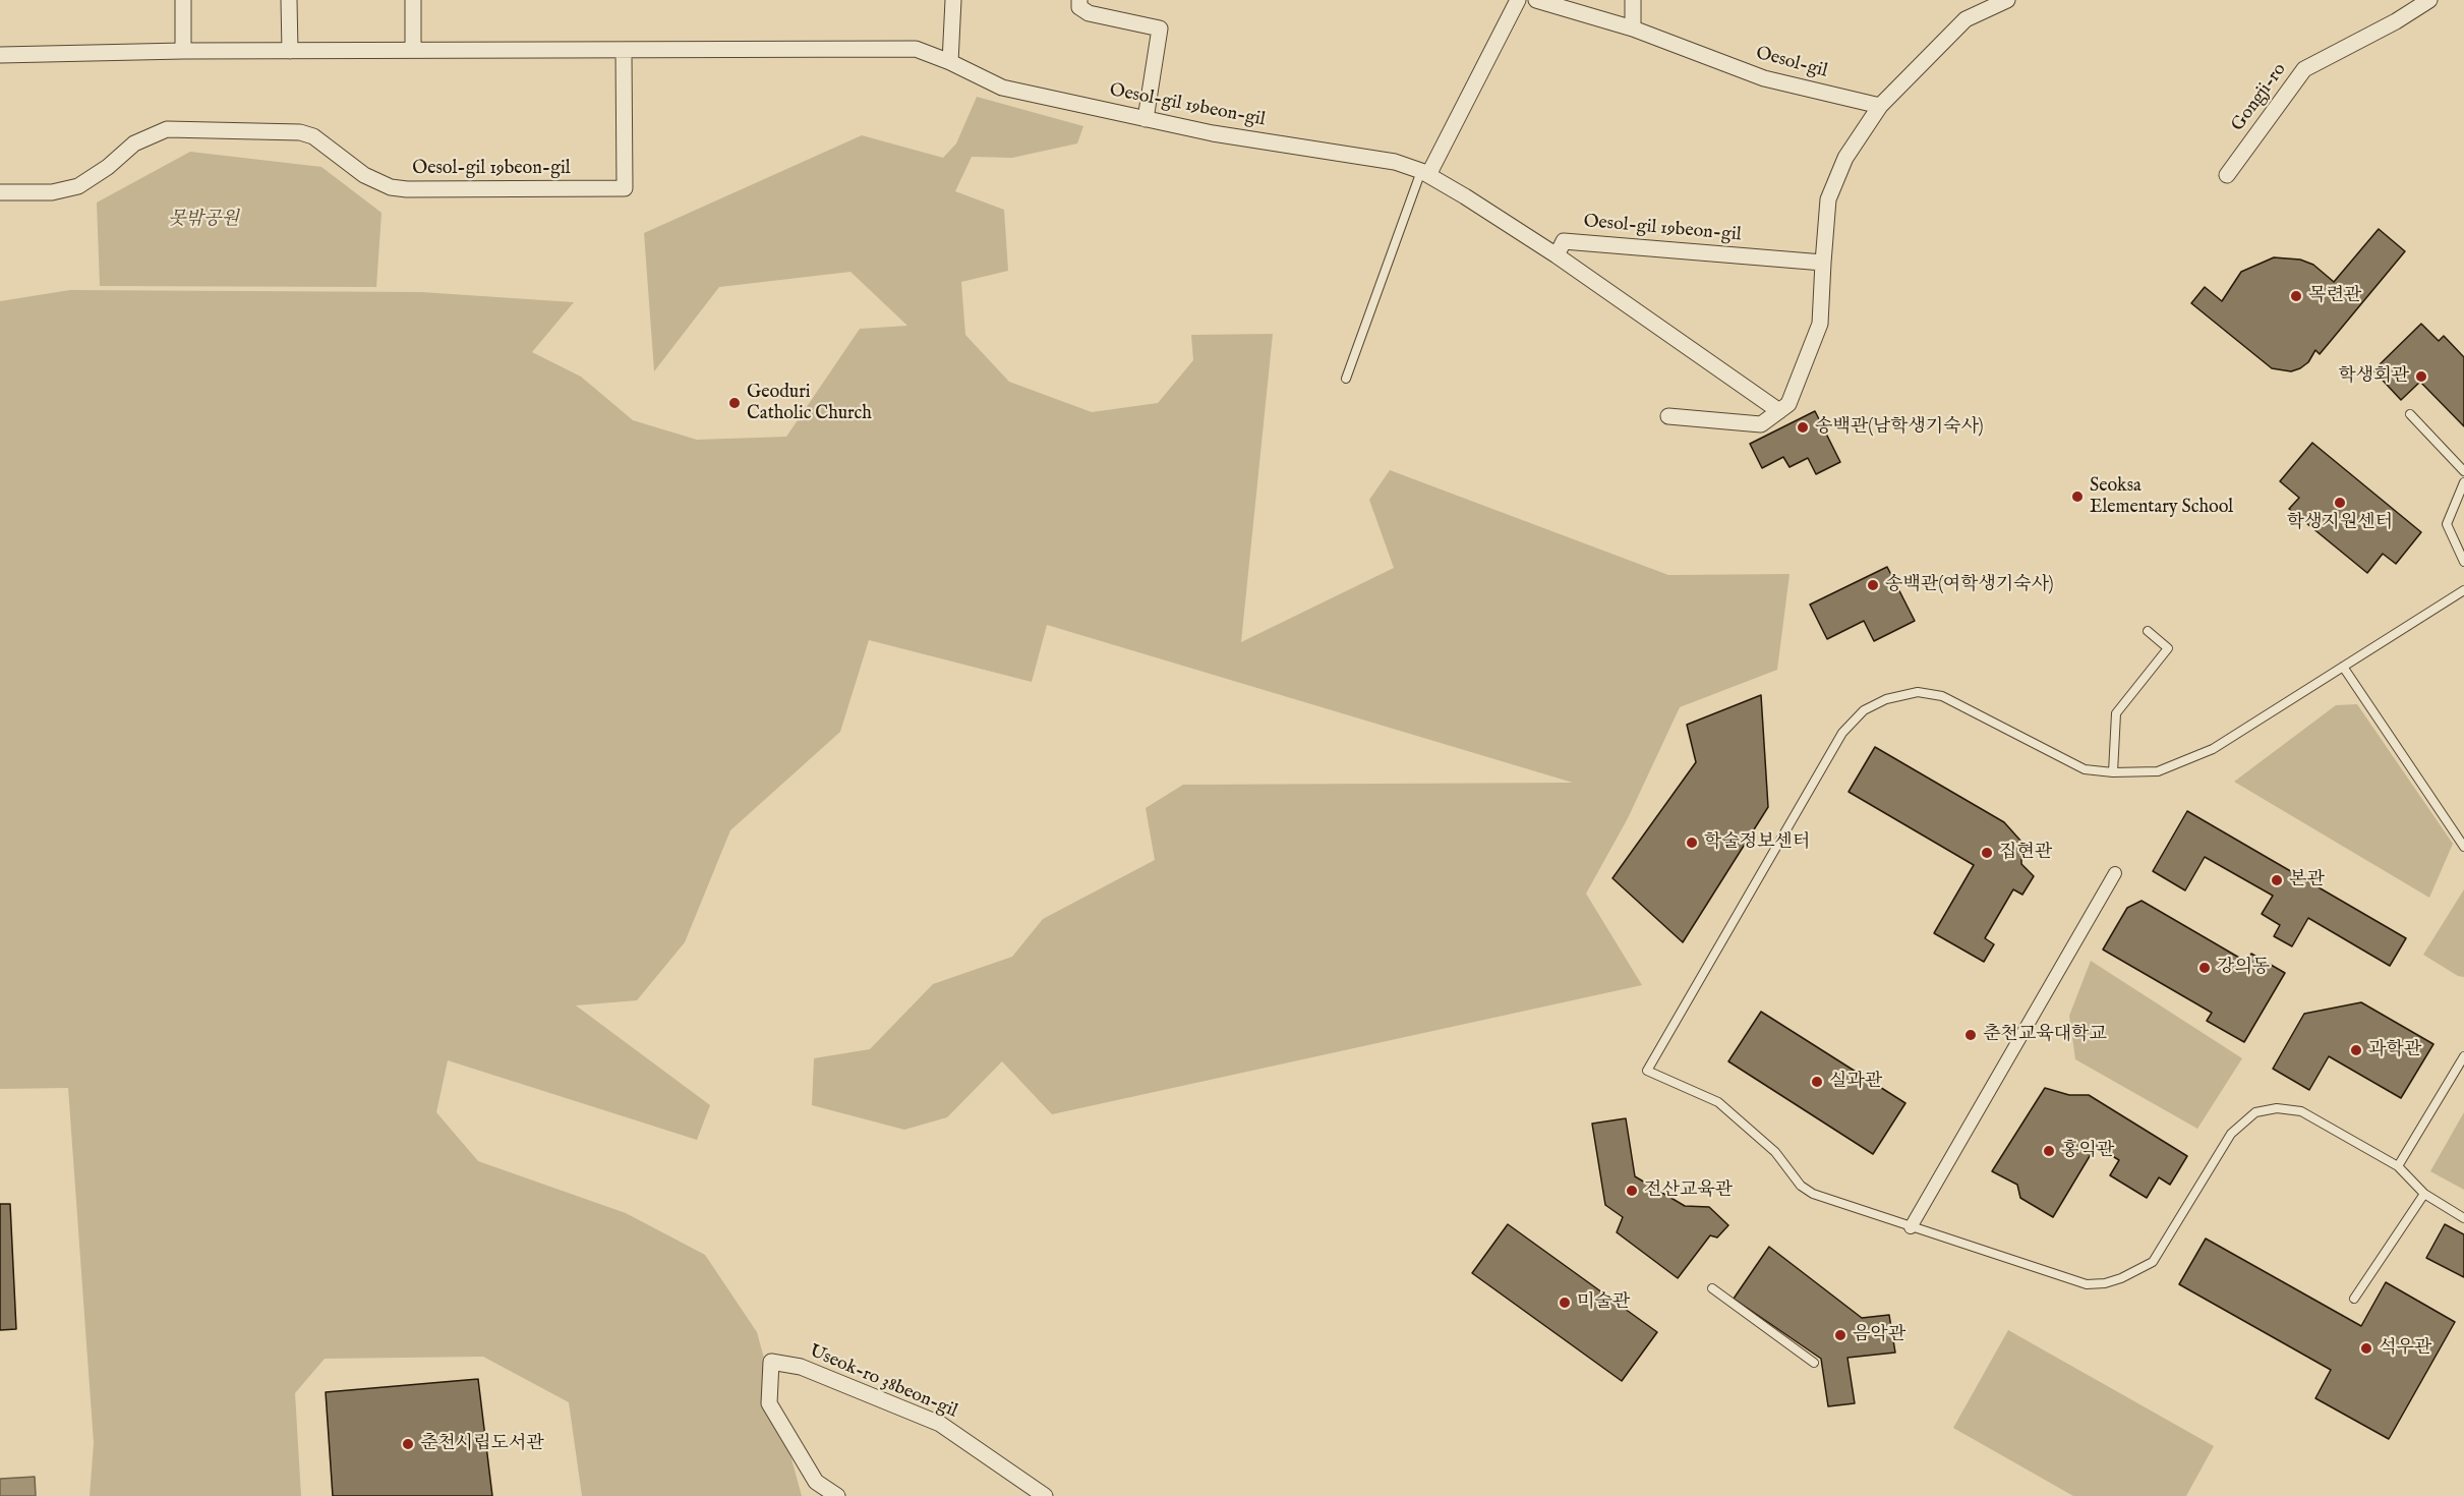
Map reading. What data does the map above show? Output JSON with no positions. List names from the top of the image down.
{
  "streets": {
    "street": [
      "Oesol-gil",
      "Gongji-ro",
      "Oesol-gil 19beon-gil",
      "Useok-ro 38beon-gil"
    ]
  },
  "parks": ["못밖공원"],
  "places": [
    "목련관",
    "학생회관",
    "Geoduri Catholic Church",
    "송백관(남학생기숙사)",
    "Seoksa Elementary School",
    "학생지원센터",
    "송백관(여학생기숙사)",
    "학술정보센터",
    "집현관",
    "본관",
    "강의동",
    "춘천교육대학교",
    "과학관",
    "실과관",
    "홍익관",
    "전산교육관",
    "미술관",
    "음악관",
    "석우관",
    "춘천시립도서관"
  ]
}
